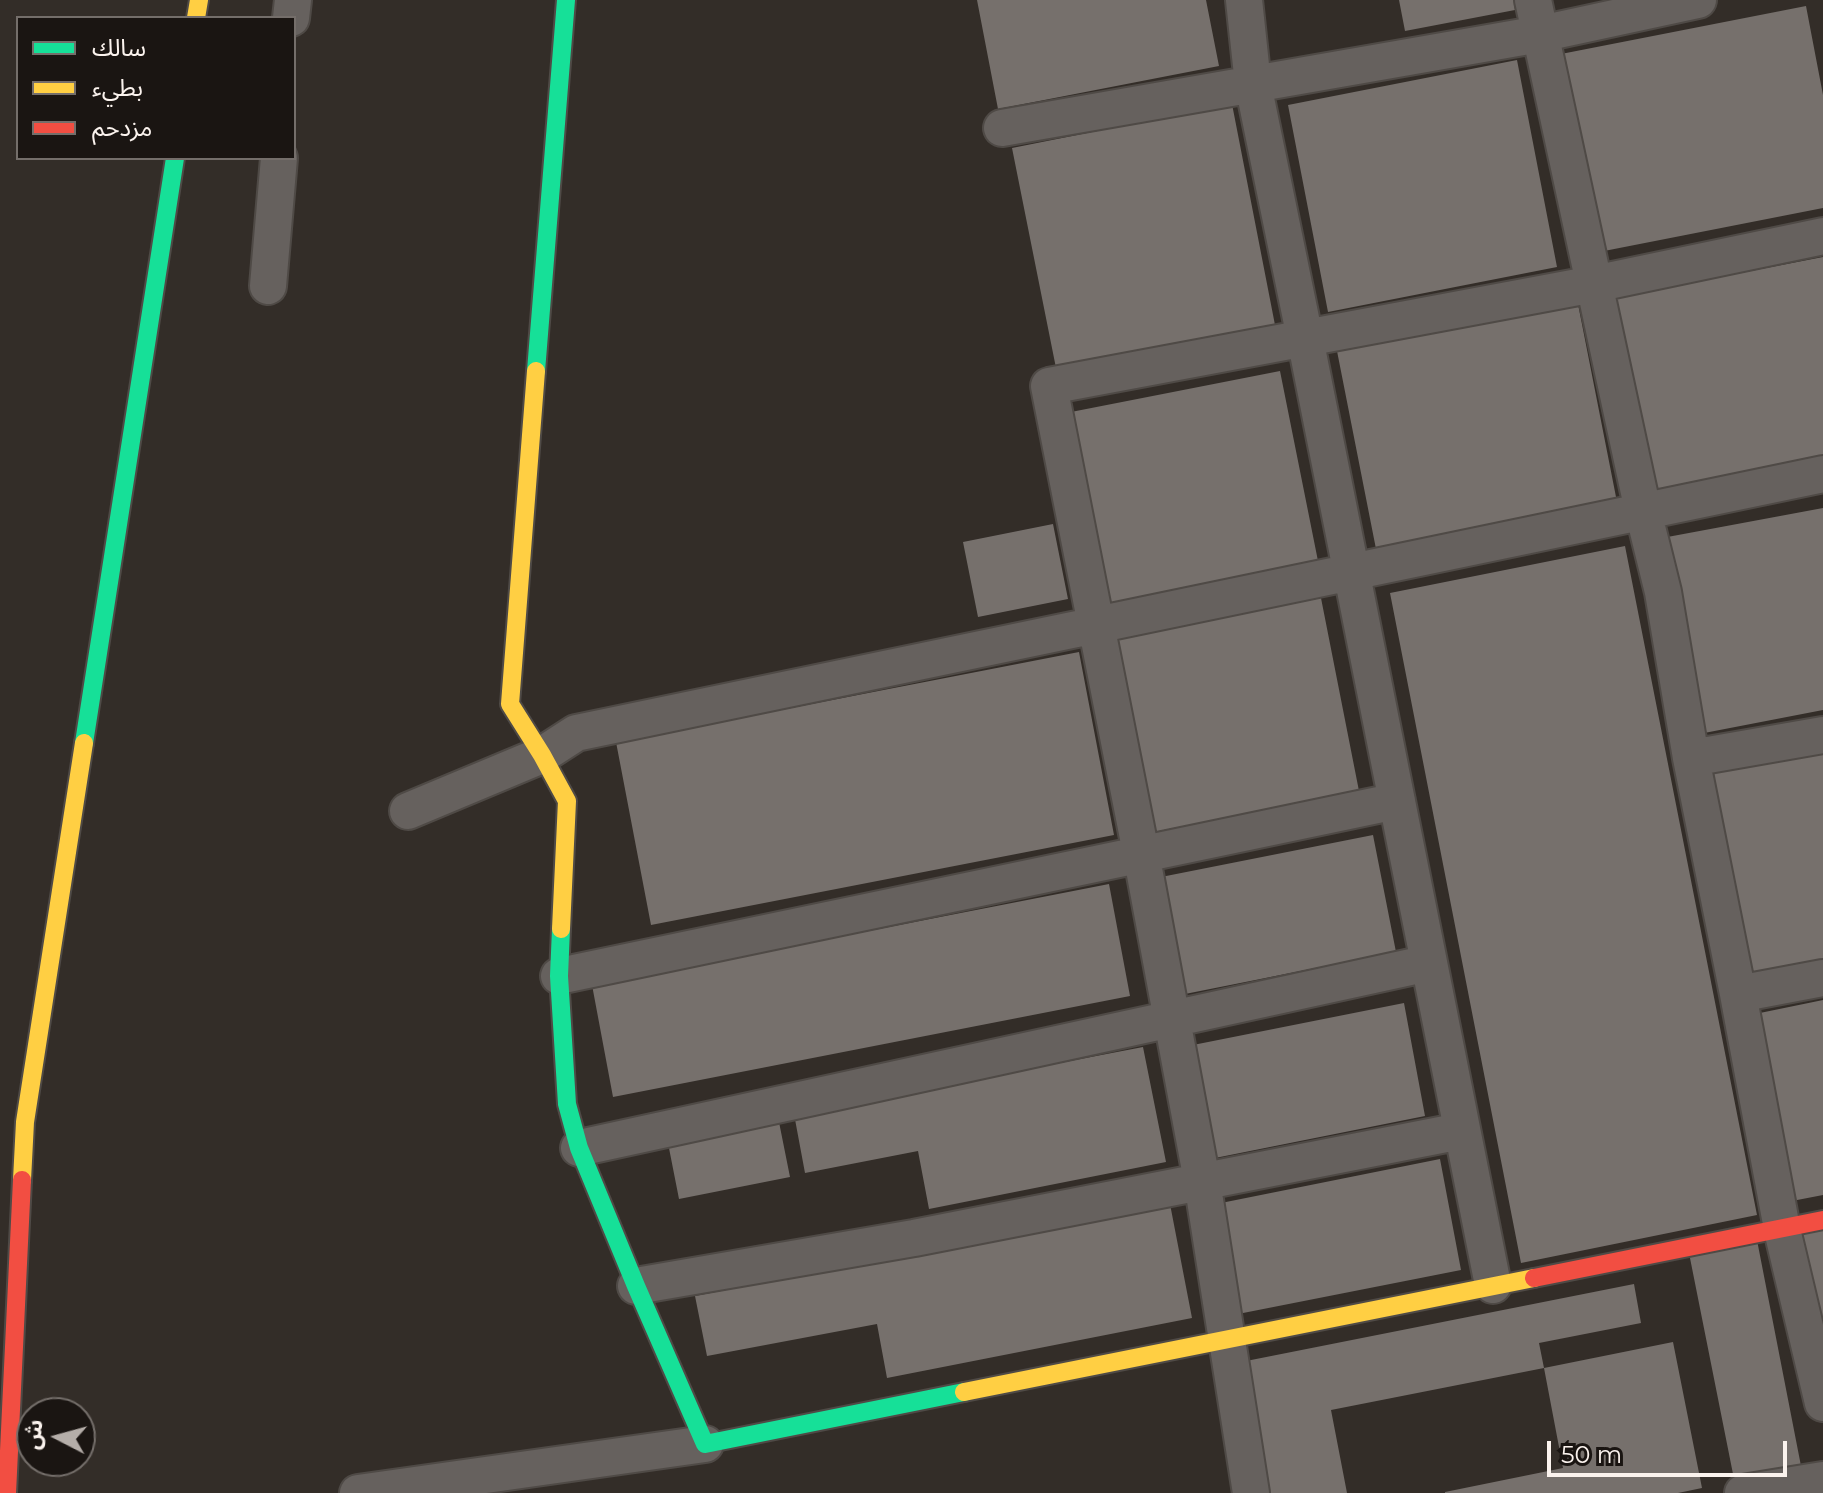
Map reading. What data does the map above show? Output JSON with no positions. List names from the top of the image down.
{
  "legend": ["سالك", "بطيء", "مزدحم"],
  "scale_bar": "50 m",
  "north": "left"
}
